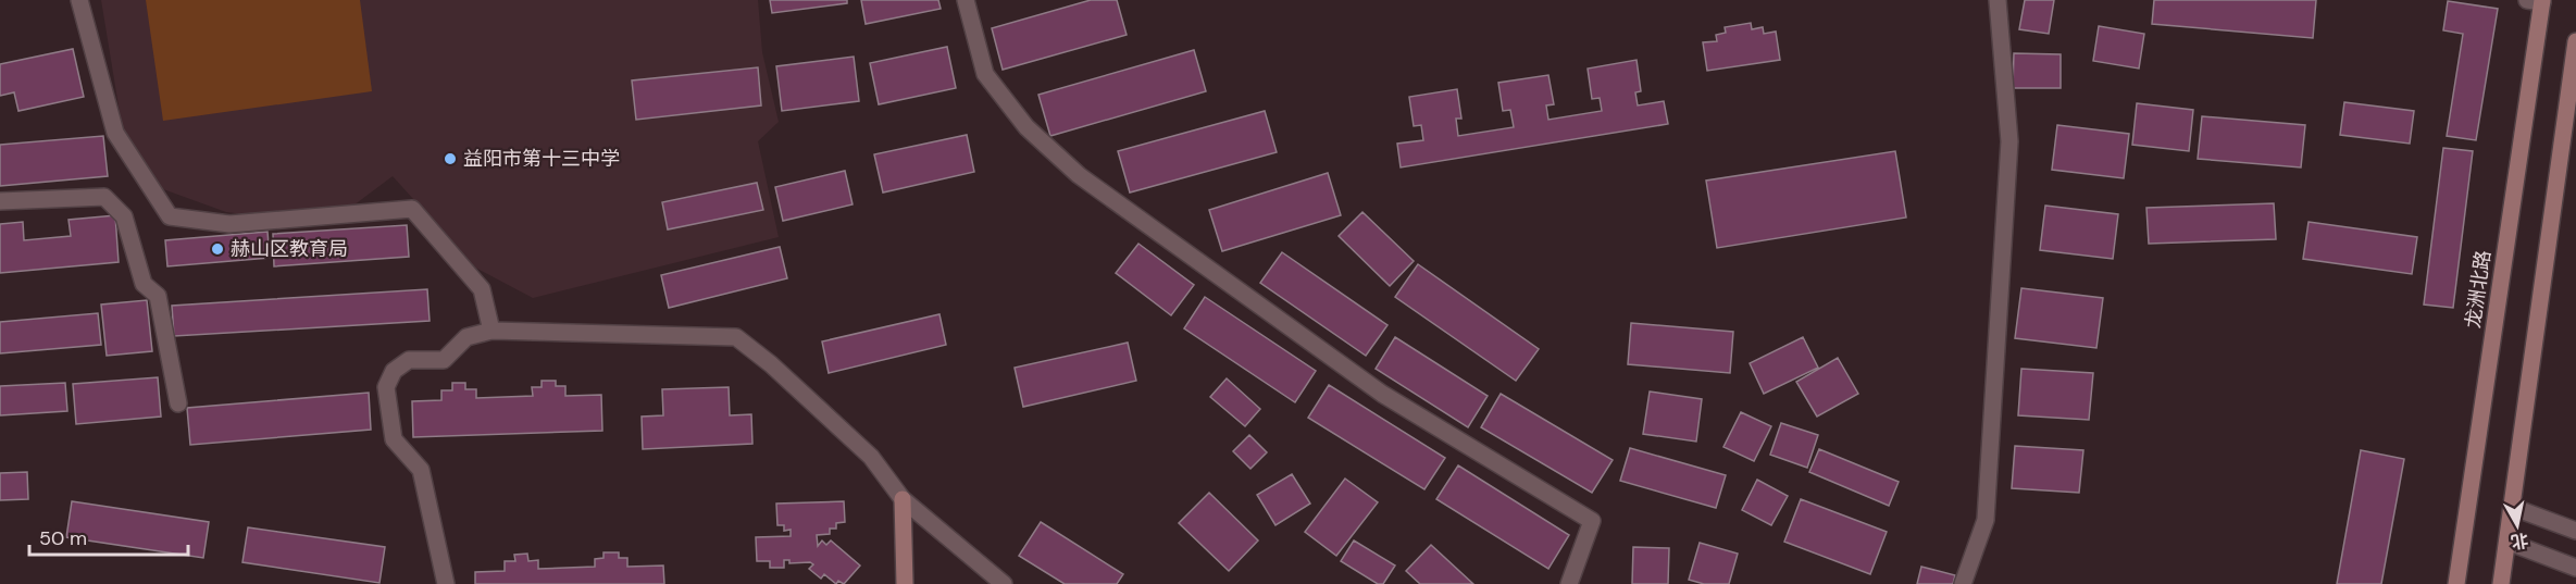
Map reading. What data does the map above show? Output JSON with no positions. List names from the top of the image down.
{
  "streets": {
    "main road": ["龙洲北路"]
  },
  "places": ["益阳市第十三中学", "赫山区教育局"],
  "scale_bar": "50 m",
  "north": "bottom"
}
